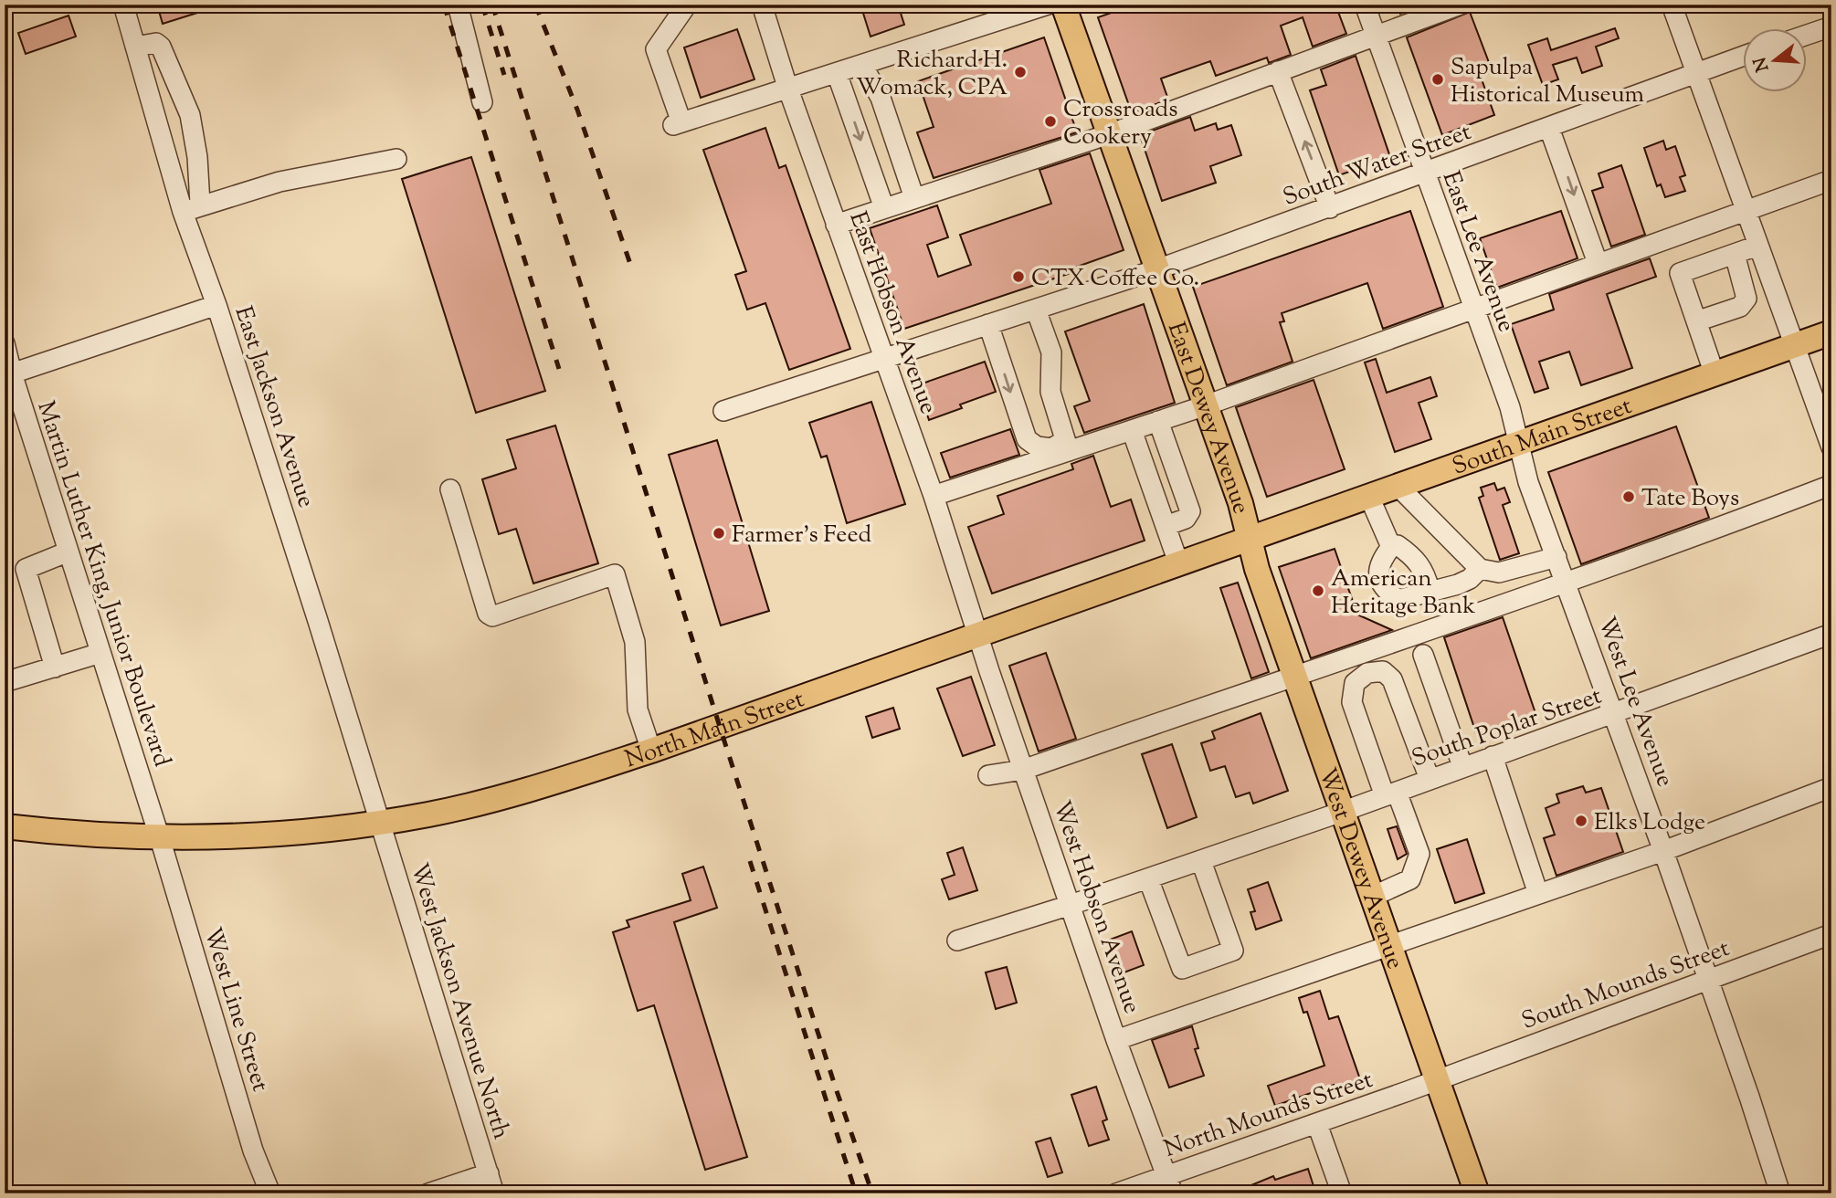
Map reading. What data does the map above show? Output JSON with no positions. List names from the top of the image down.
{
  "streets": {
    "main road": [
      "East Dewey Avenue",
      "South Main Street",
      "North Main Street",
      "West Dewey Avenue"
    ],
    "street": [
      "South Water Street",
      "East Lee Avenue",
      "East Hobson Avenue",
      "East Jackson Avenue",
      "Martin Luther King, Junior Boulevard",
      "West Lee Avenue",
      "South Poplar Street",
      "West Hobson Avenue",
      "South Mounds Street",
      "West Jackson Avenue North",
      "West Line Street",
      "North Mounds Street"
    ]
  },
  "crossings": [
    ["South Water Street", "East Lee Avenue"],
    ["South Water Street", "East Hobson Avenue"],
    ["South Water Street", "East Dewey Avenue"],
    ["East Lee Avenue", "South Main Street"],
    ["East Lee Avenue", "West Lee Avenue"],
    ["East Hobson Avenue", "North Main Street"],
    ["East Hobson Avenue", "West Hobson Avenue"],
    ["East Jackson Avenue", "North Main Street"],
    ["East Jackson Avenue", "West Jackson Avenue North"],
    ["East Dewey Avenue", "South Main Street"],
    ["East Dewey Avenue", "North Main Street"],
    ["East Dewey Avenue", "West Dewey Avenue"],
    ["South Main Street", "West Lee Avenue"],
    ["South Main Street", "North Main Street"],
    ["South Main Street", "West Dewey Avenue"],
    ["Martin Luther King, Junior Boulevard", "North Main Street"],
    ["Martin Luther King, Junior Boulevard", "West Line Street"],
    ["West Lee Avenue", "South Poplar Street"],
    ["West Lee Avenue", "South Mounds Street"],
    ["South Poplar Street", "West Dewey Avenue"],
    ["South Poplar Street", "West Hobson Avenue"],
    ["North Main Street", "West Dewey Avenue"],
    ["North Main Street", "West Hobson Avenue"],
    ["North Main Street", "West Jackson Avenue North"],
    ["North Main Street", "West Line Street"],
    ["West Dewey Avenue", "South Mounds Street"],
    ["West Dewey Avenue", "North Mounds Street"],
    ["West Hobson Avenue", "North Mounds Street"],
    ["South Mounds Street", "North Mounds Street"]
  ],
  "places": [
    "Richard H. Womack, CPA",
    "Sapulpa Historical Museum",
    "Crossroads Cookery",
    "CTX Coffee Co.",
    "Tate Boys",
    "Farmer's Feed",
    "American Heritage Bank",
    "Elks Lodge"
  ],
  "north": "left"
}
